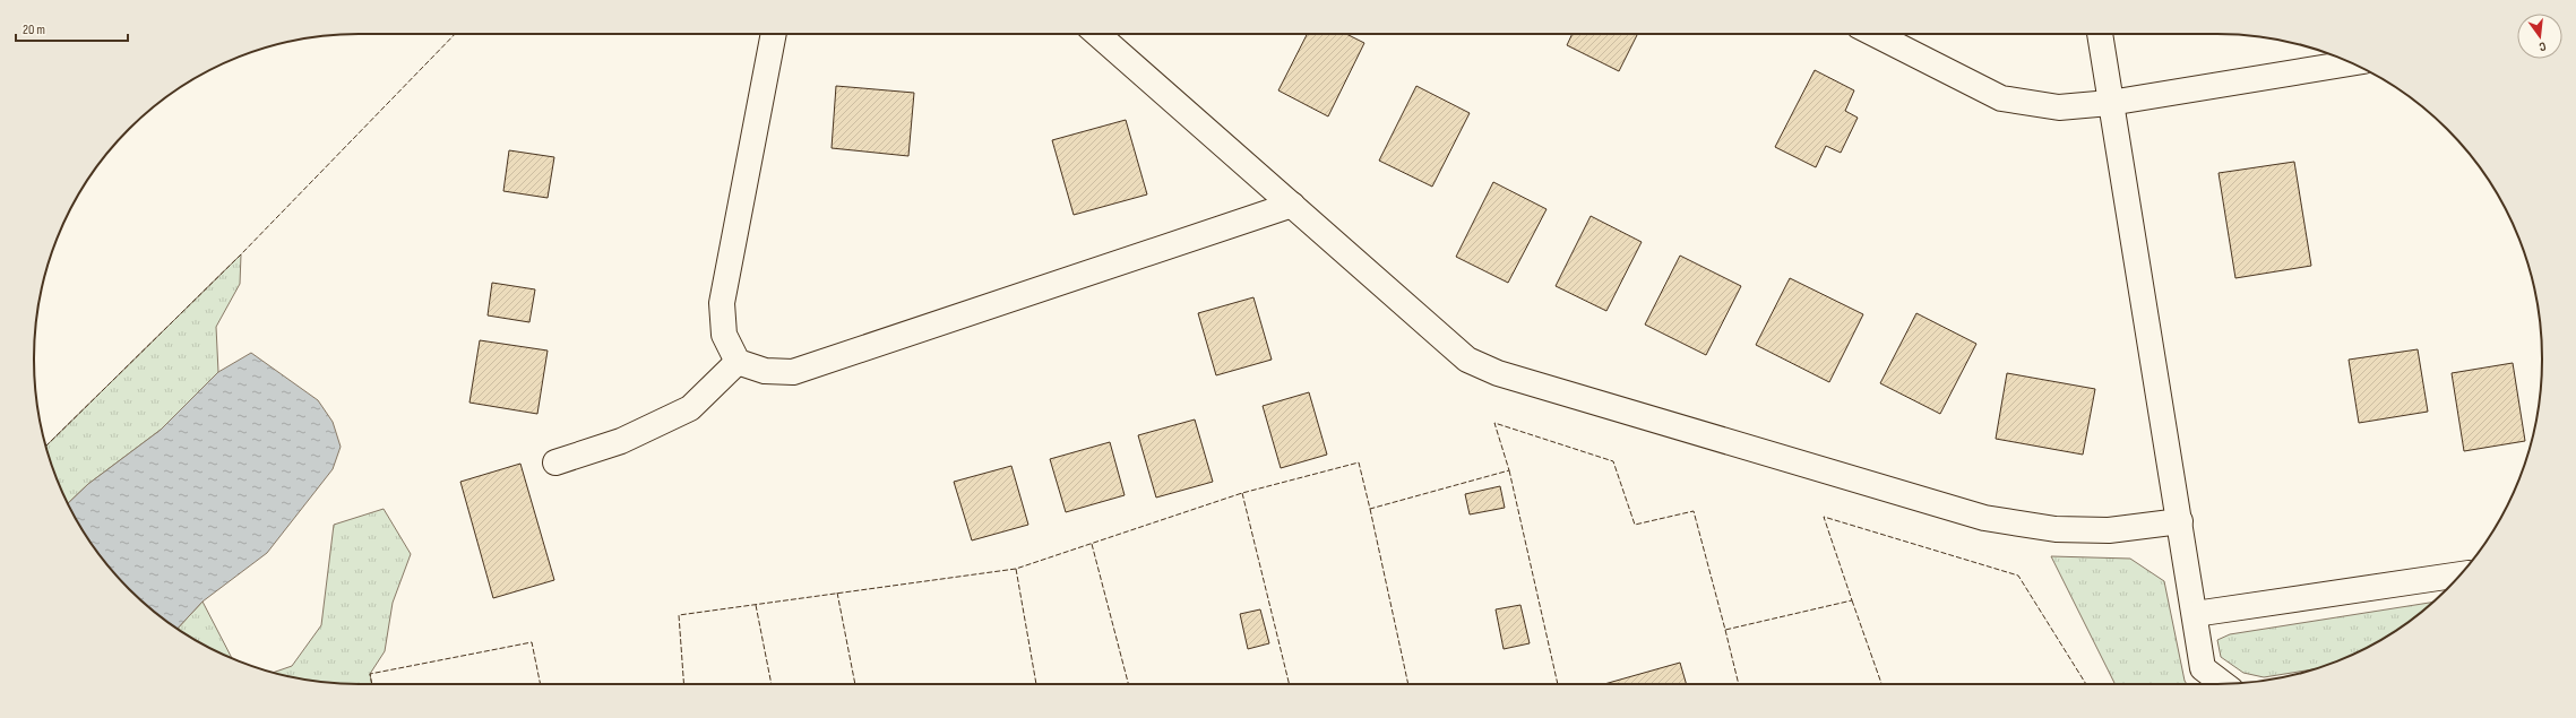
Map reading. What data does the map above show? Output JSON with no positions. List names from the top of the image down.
{
  "scale_bar": "20 m",
  "north": "bottom"
}
